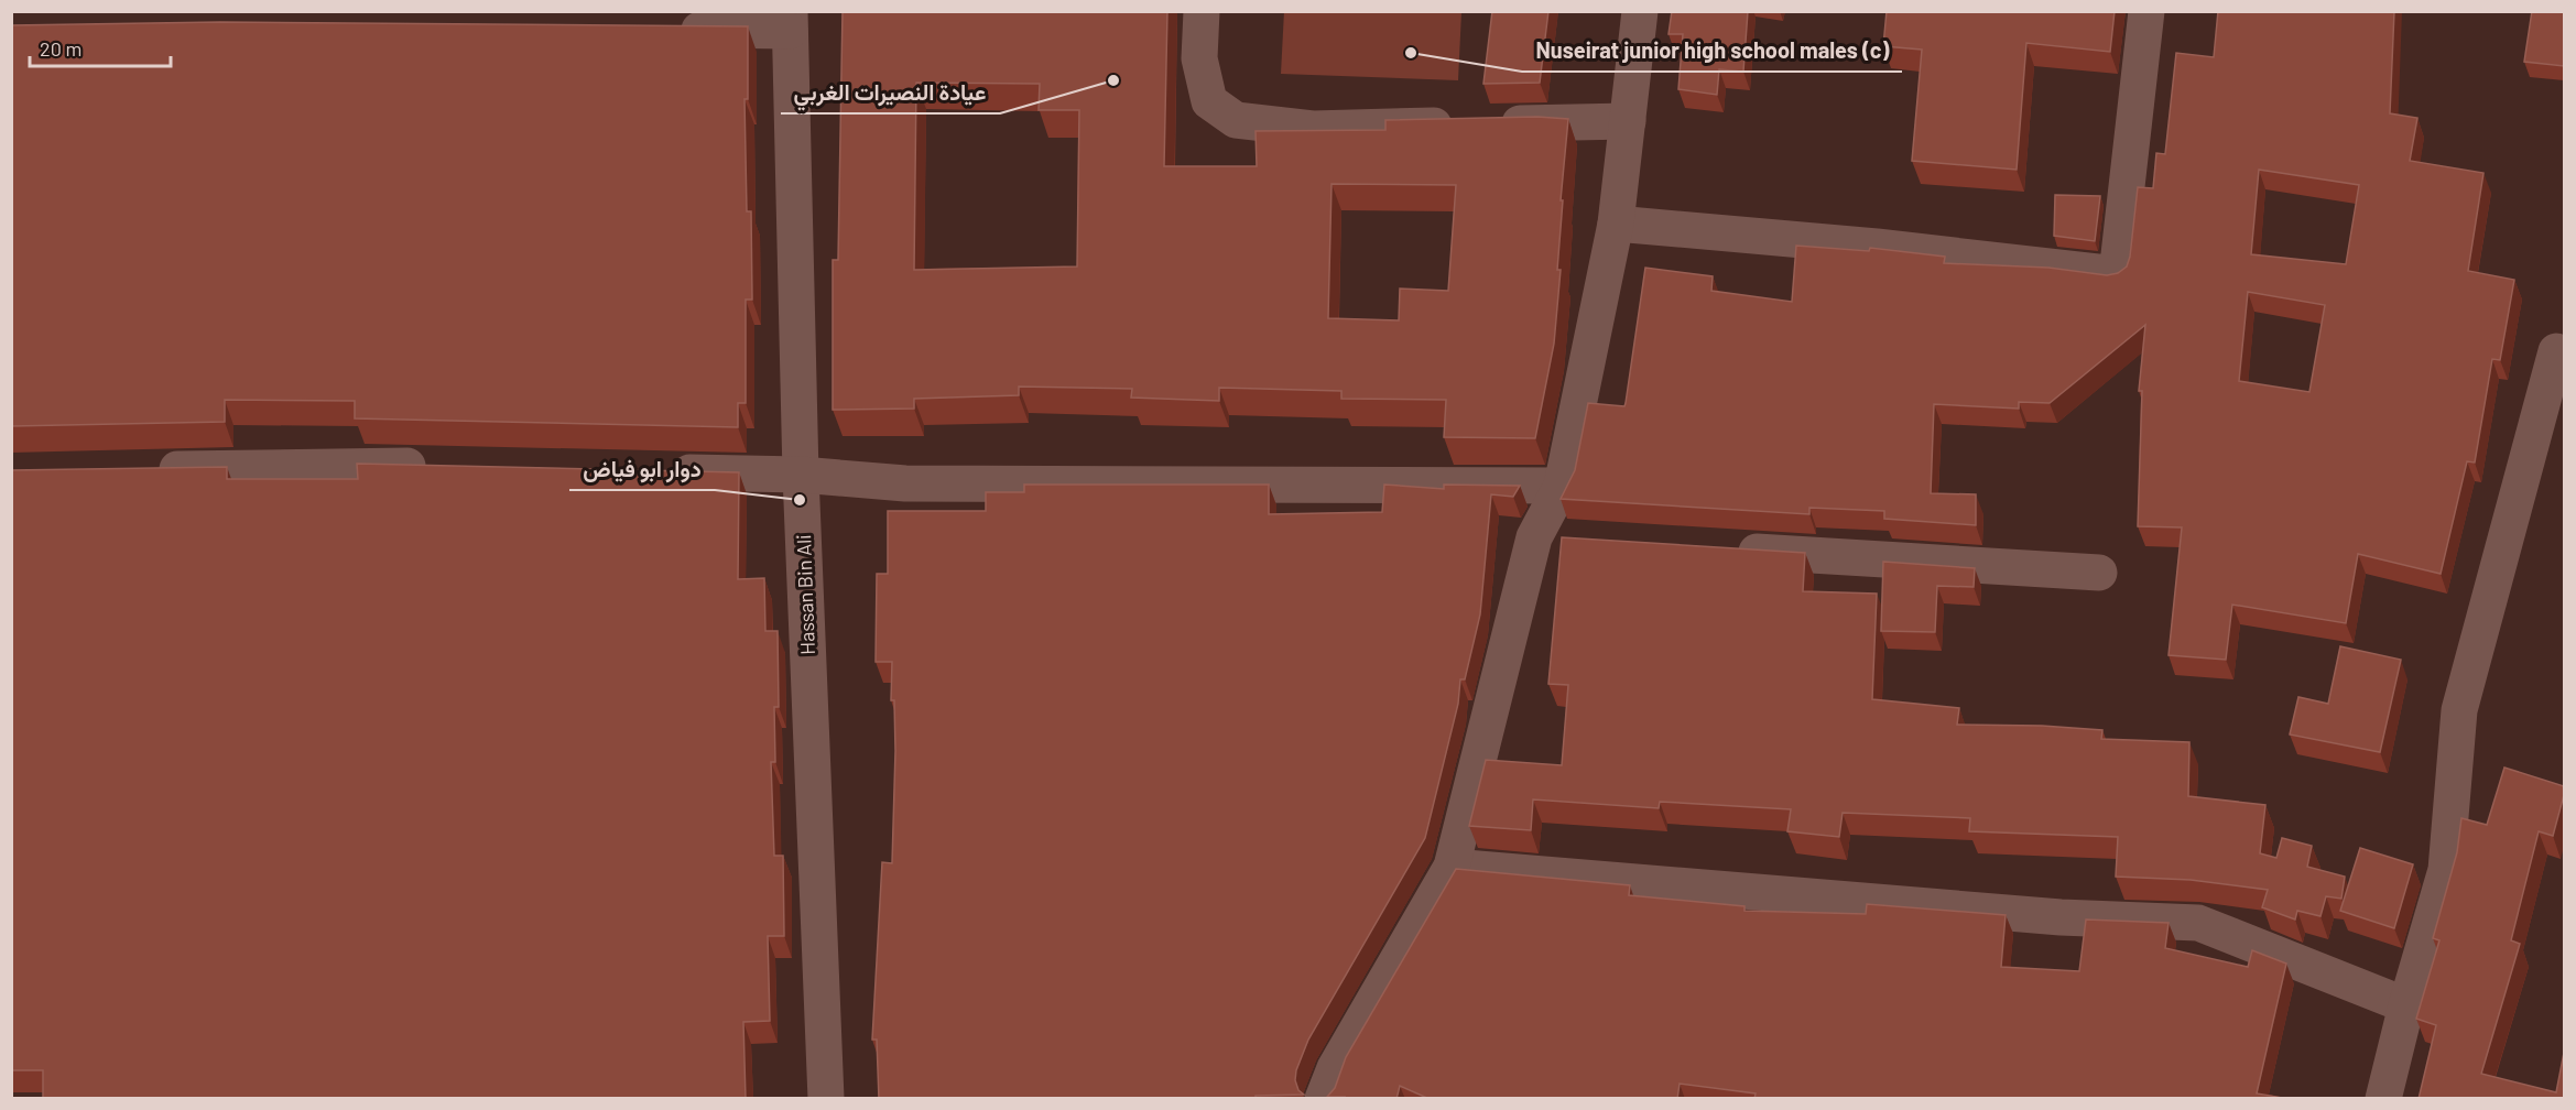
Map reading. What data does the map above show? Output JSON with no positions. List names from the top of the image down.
{
  "streets": {
    "street": ["Hassan Bin Ali"]
  },
  "places": ["Nuseirat junior high school males (c)", "عيادة النصيرات الغربي", "دوار ابو فياض"],
  "scale_bar": "20 m"
}
